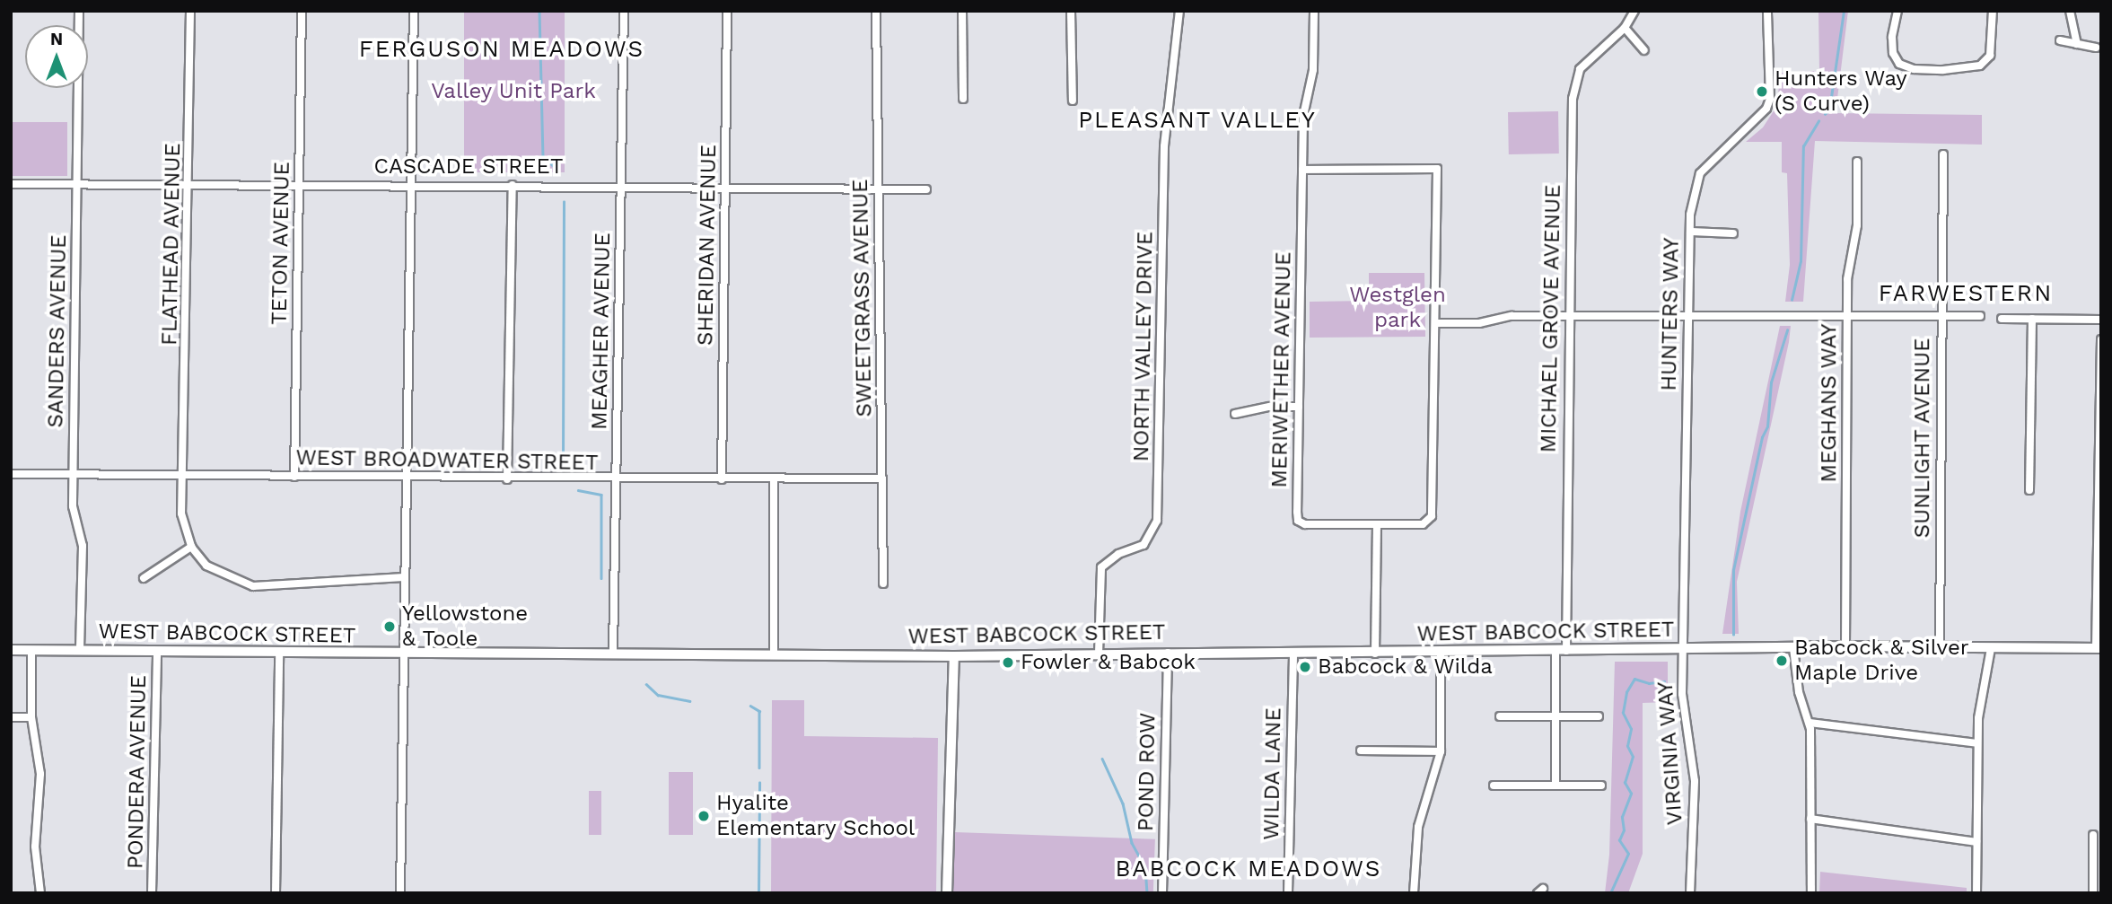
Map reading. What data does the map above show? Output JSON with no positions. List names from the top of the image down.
{
  "streets": {
    "street": [
      "CASCADE STREET",
      "TETON AVENUE",
      "FLATHEAD AVENUE",
      "SHERIDAN AVENUE",
      "SWEETGRASS AVENUE",
      "HUNTERS WAY",
      "MICHAEL GROVE AVENUE",
      "SANDERS AVENUE",
      "MEAGHER AVENUE",
      "NORTH VALLEY DRIVE",
      "MERIWETHER AVENUE",
      "MEGHANS WAY",
      "SUNLIGHT AVENUE",
      "WEST BROADWATER STREET",
      "WEST BABCOCK STREET",
      "VIRGINIA WAY",
      "PONDERA AVENUE",
      "POND ROW",
      "WILDA LANE"
    ]
  },
  "crossings": [
    ["CASCADE STREET", "TETON AVENUE"],
    ["CASCADE STREET", "FLATHEAD AVENUE"],
    ["CASCADE STREET", "SHERIDAN AVENUE"],
    ["CASCADE STREET", "SWEETGRASS AVENUE"],
    ["CASCADE STREET", "SANDERS AVENUE"],
    ["CASCADE STREET", "MEAGHER AVENUE"],
    ["TETON AVENUE", "WEST BROADWATER STREET"],
    ["FLATHEAD AVENUE", "WEST BROADWATER STREET"],
    ["SHERIDAN AVENUE", "WEST BROADWATER STREET"],
    ["SWEETGRASS AVENUE", "WEST BROADWATER STREET"],
    ["HUNTERS WAY", "WEST BABCOCK STREET"],
    ["HUNTERS WAY", "VIRGINIA WAY"],
    ["MICHAEL GROVE AVENUE", "WEST BABCOCK STREET"],
    ["SANDERS AVENUE", "WEST BROADWATER STREET"],
    ["SANDERS AVENUE", "WEST BABCOCK STREET"],
    ["MEAGHER AVENUE", "WEST BROADWATER STREET"],
    ["MEAGHER AVENUE", "WEST BABCOCK STREET"],
    ["NORTH VALLEY DRIVE", "WEST BABCOCK STREET"],
    ["MEGHANS WAY", "WEST BABCOCK STREET"],
    ["SUNLIGHT AVENUE", "WEST BABCOCK STREET"],
    ["WEST BABCOCK STREET", "VIRGINIA WAY"],
    ["WEST BABCOCK STREET", "PONDERA AVENUE"],
    ["WEST BABCOCK STREET", "POND ROW"],
    ["WEST BABCOCK STREET", "WILDA LANE"]
  ],
  "districts": [
    "FERGUSON MEADOWS",
    "PLEASANT VALLEY",
    "FARWESTERN",
    "BABCOCK MEADOWS"
  ],
  "parks": ["Valley Unit Park", "Westglen park"],
  "places": [
    "Hunters Way (S Curve)",
    "Yellowstone & Toole",
    "Babcock & Silver Maple Drive",
    "Fowler & Babcok",
    "Babcock & Wilda",
    "Hyalite Elementary School"
  ],
  "north": "top"
}
